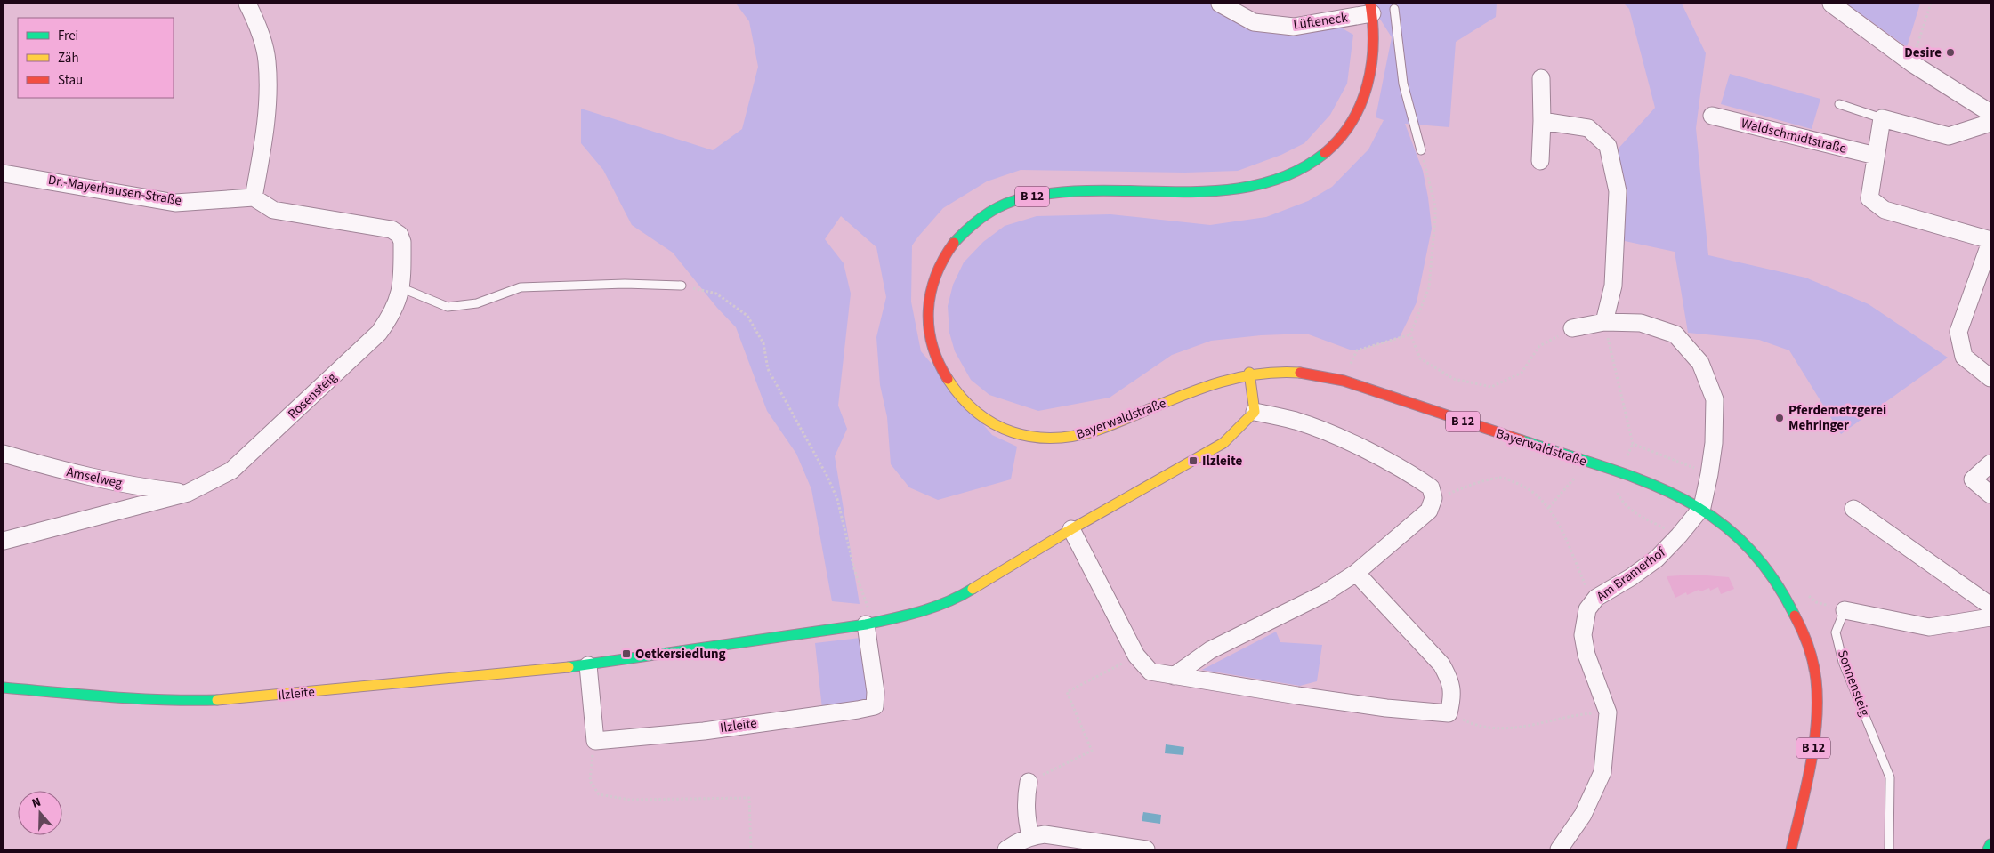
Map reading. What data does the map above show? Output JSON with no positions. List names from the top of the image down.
{
  "streets": {
    "main road": ["B 12", "Bayerwaldstraße", "Ilzleite"],
    "street": [
      "Lüfteneck",
      "Waldschmidtstraße",
      "Dr.-Mayerhausen-Straße",
      "Rosensteig",
      "Amselweg",
      "Am Bramerhof"
    ],
    "lane": ["Sonnensteig"]
  },
  "crossings": [
    ["Lüfteneck", "Bayerwaldstraße"],
    ["Dr.-Mayerhausen-Straße", "Rosensteig"],
    ["Rosensteig", "Amselweg"],
    ["Bayerwaldstraße", "Am Bramerhof"]
  ],
  "places": {
    "other": ["Desire", "Pferdemetzgerei Mehringer"],
    "transit": ["Ilzleite", "Oetkersiedlung"]
  },
  "legend": ["Frei", "Zäh", "Stau"],
  "north": "top"
}
